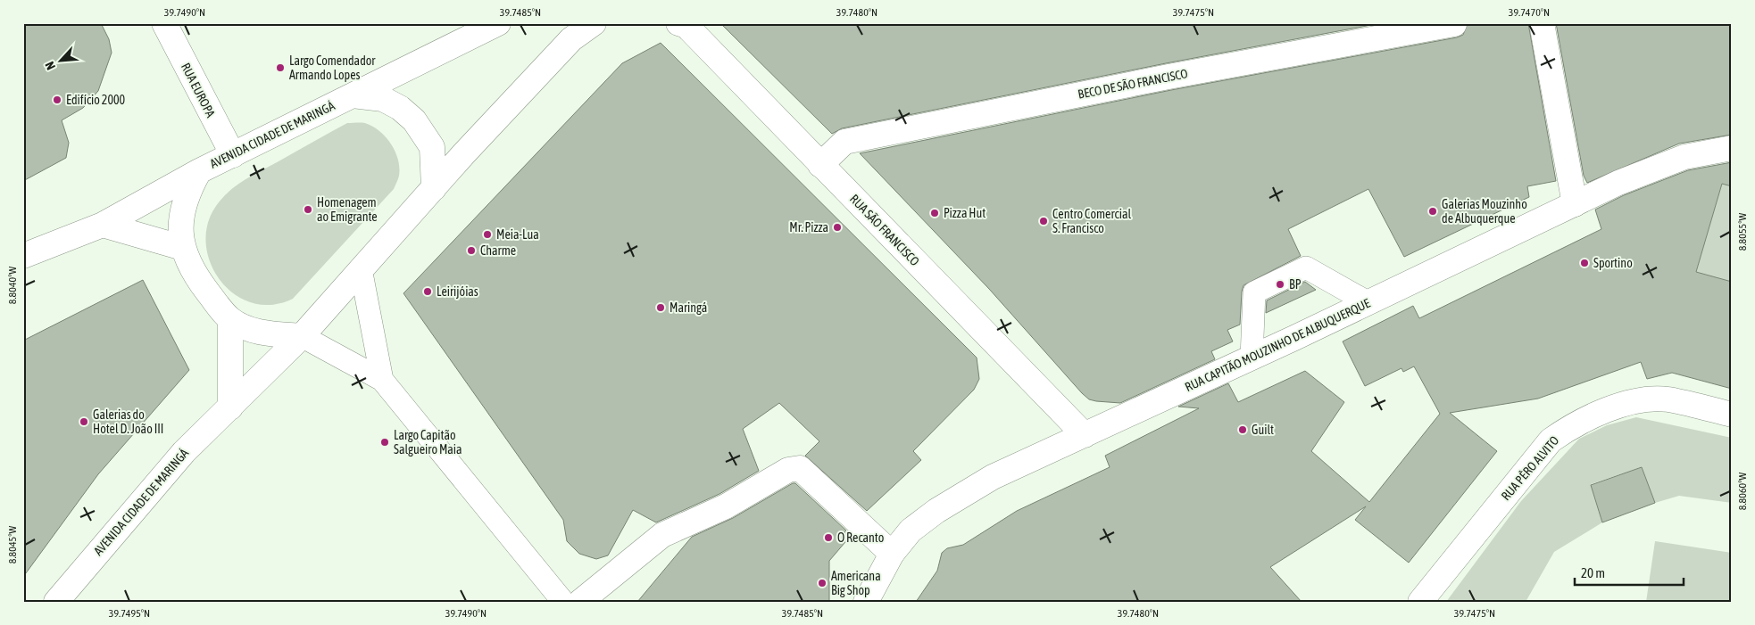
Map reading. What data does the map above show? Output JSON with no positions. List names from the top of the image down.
{
  "streets": {
    "street": [
      "BECO DE SÃO FRANCISCO",
      "RUA EUROPA",
      "AVENIDA CIDADE DE MARINGÁ",
      "RUA SÃO FRANCISCO",
      "RUA CAPITÃO MOUZINHO DE ALBUQUERQUE",
      "RUA PÊRO ALVITO"
    ]
  },
  "crossings": [
    ["BECO DE SÃO FRANCISCO", "RUA SÃO FRANCISCO"],
    ["RUA EUROPA", "AVENIDA CIDADE DE MARINGÁ"],
    ["RUA SÃO FRANCISCO", "RUA CAPITÃO MOUZINHO DE ALBUQUERQUE"]
  ],
  "places": [
    "Largo Comendador Armando Lopes",
    "Edifício 2000",
    "Homenagem ao Emigrante",
    "Galerias Mouzinho de Albuquerque",
    "Pizza Hut",
    "Centro Comercial S. Francisco",
    "Mr. Pizza",
    "Meia-Lua",
    "Charme",
    "Sportino",
    "BP",
    "Leirijóias",
    "Maringá",
    "Galerias do Hotel D. João III",
    "Guilt",
    "Largo Capitão Salgueiro Maia",
    "O Recanto",
    "Americana Big Shop"
  ],
  "scale_bar": "20 m",
  "north": "bottom left",
  "coordinates": [
    "39.7490°N",
    "39.7485°N",
    "39.7480°N",
    "39.7475°N",
    "39.7470°N",
    "8.8055°W",
    "8.8040°W",
    "8.8060°W",
    "8.8045°W",
    "39.7495°N"
  ]
}
